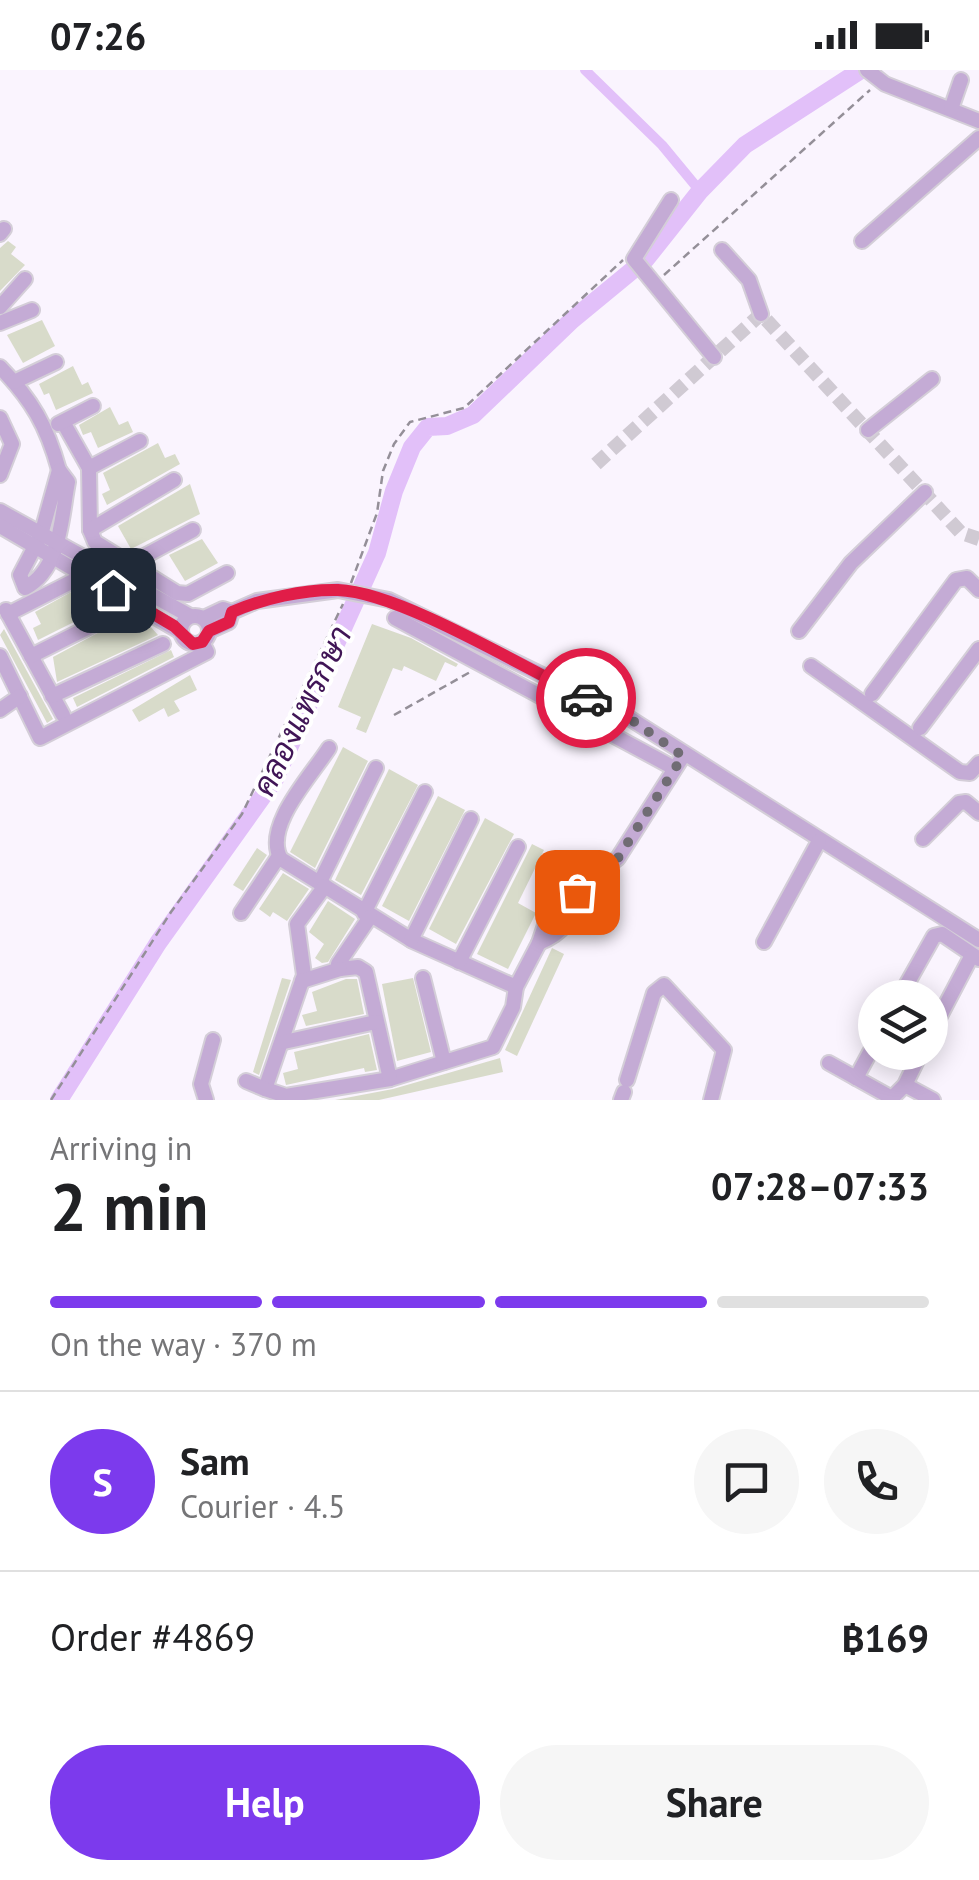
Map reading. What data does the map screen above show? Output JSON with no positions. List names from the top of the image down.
{
  "water": ["คลองแพรกษา"],
  "page": {
    "status": "07:26",
    "heading": ["2 min", "Arriving in", "07:28–07:33"],
    "panel": [
      "Sam",
      "Courier · 4.5",
      "Order #4869",
      "฿169"
    ],
    "bar": "On the way · 370 m",
    "round": "S",
    "buttons": ["Help", "Share"]
  }
}
